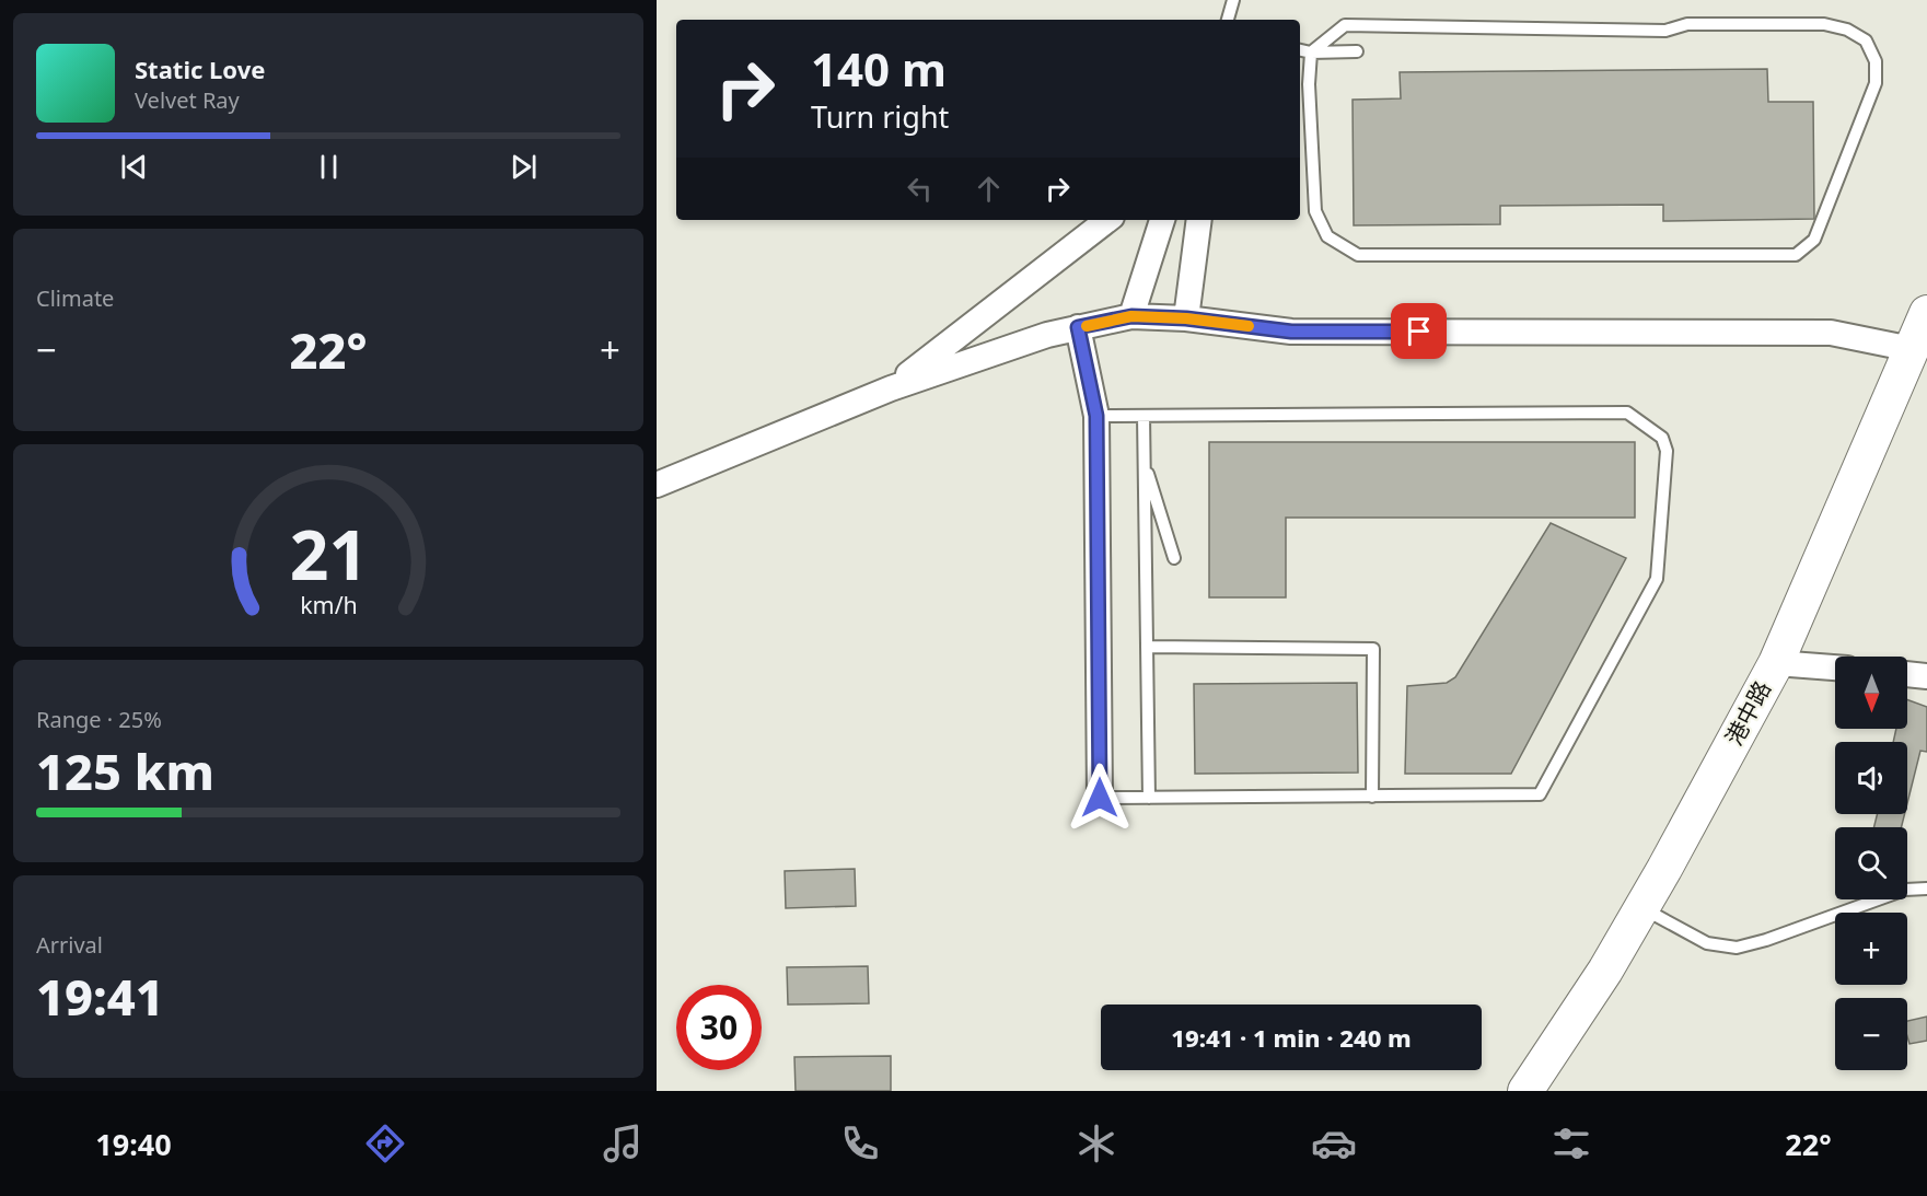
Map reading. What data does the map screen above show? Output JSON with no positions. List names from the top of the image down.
{
  "streets": {
    "street": ["港中路"]
  },
  "north": "bottom",
  "page": {
    "turn": ["140 m", "Turn right"],
    "song": ["Static Love", "Velvet Ray"],
    "tile": [
      "Climate",
      ["Range · 25%", "125 km"],
      ["Arrival", "19:41"]
    ],
    "heat": ["−", "22°", "+"],
    "map_buttons": ["+", "−"],
    "limit": "30",
    "trip": "19:41 · 1 min · 240 m",
    "tabs": ["19:40", "22°"],
    "gauge": ["21", "km/h"]
  }
}
